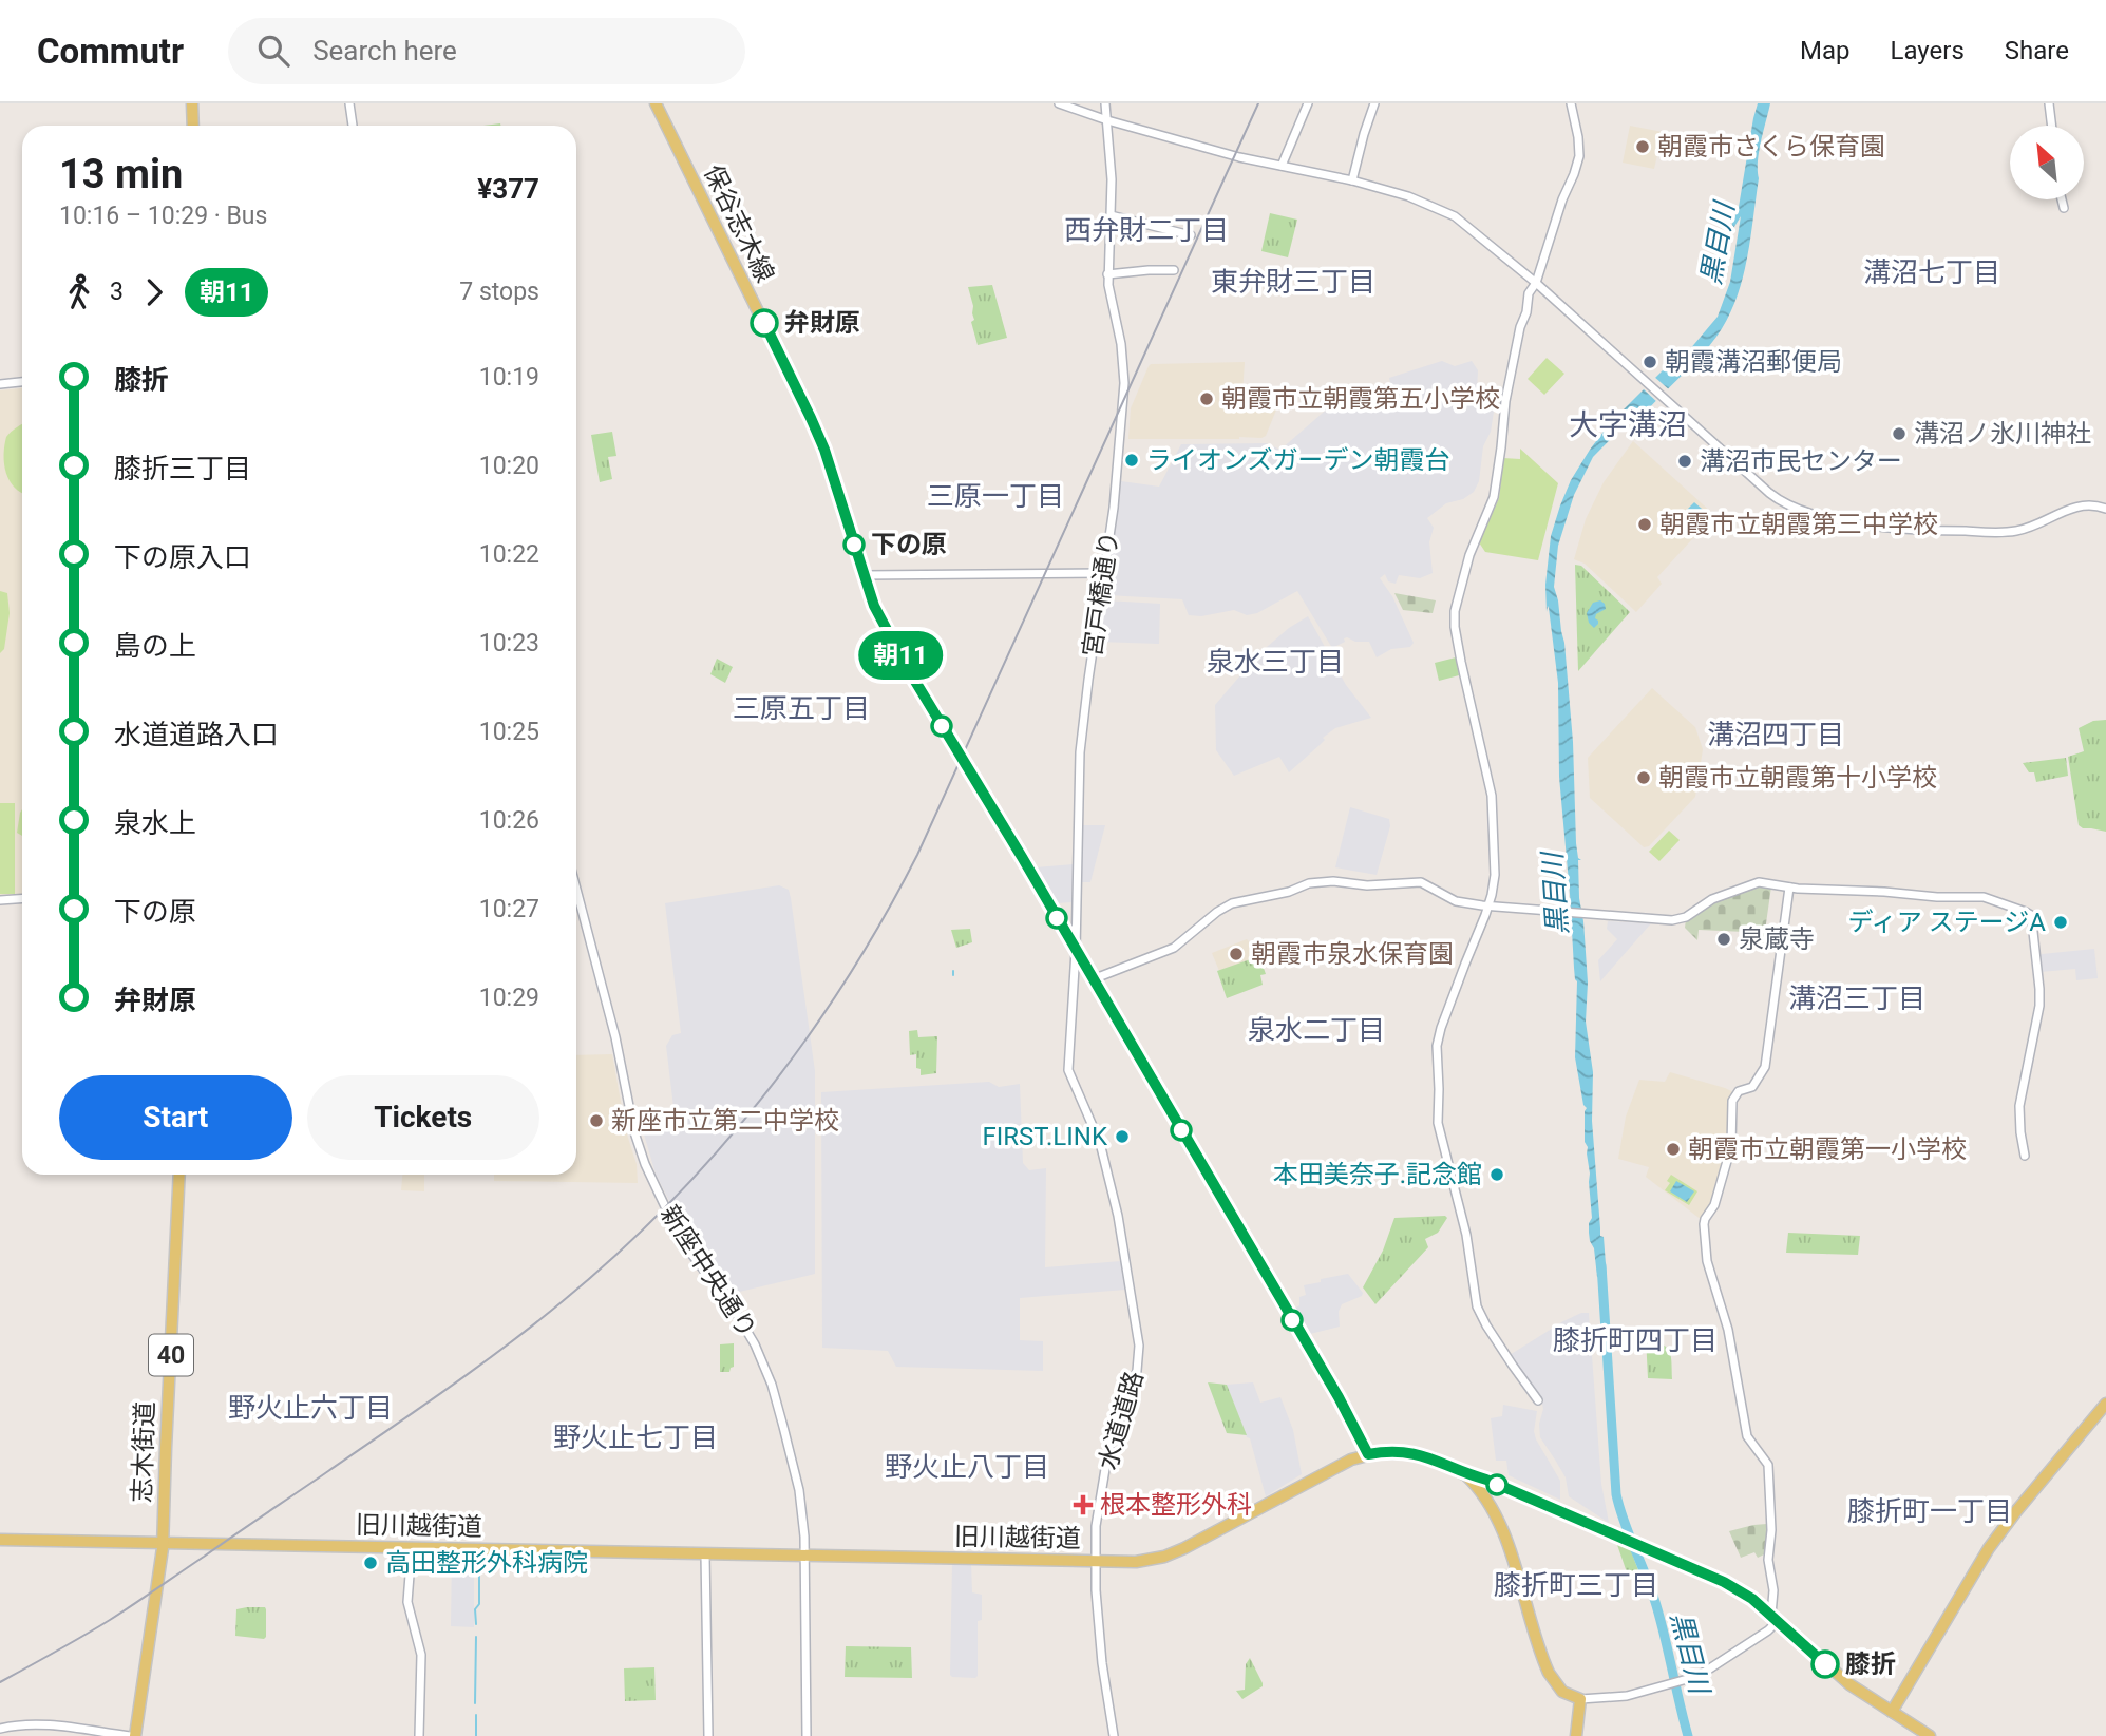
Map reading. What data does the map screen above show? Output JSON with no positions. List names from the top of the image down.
{
  "streets": {
    "main road": [
      "保谷志木線",
      "40",
      "志木街道",
      "旧川越街道"
    ],
    "street": ["宮戸橋通り", "新座中央通り", "水道道路"]
  },
  "crossings": [
    ["保谷志木線", "宮戸橋通り"],
    ["保谷志木線", "旧川越街道"],
    ["宮戸橋通り", "水道道路"],
    ["新座中央通り", "旧川越街道"],
    ["水道道路", "旧川越街道"],
    ["志木街道", "旧川越街道"]
  ],
  "districts": [
    "西弁財二丁目",
    "溝沼七丁目",
    "東弁財三丁目",
    "大字溝沼",
    "三原一丁目",
    "泉水三丁目",
    "三原五丁目",
    "溝沼四丁目",
    "溝沼三丁目",
    "泉水二丁目",
    "膝折町四丁目",
    "野火止六丁目",
    "野火止七丁目",
    "野火止八丁目",
    "膝折町一丁目",
    "膝折町三丁目"
  ],
  "water": ["黒目川"],
  "places": {
    "other": [
      "朝霞市さくら保育園",
      "弁財原",
      "朝霞溝沼郵便局",
      "朝霞市立朝霞第五小学校",
      "溝沼ノ氷川神社",
      "ライオンズガーデン朝霞台",
      "溝沼市民センター",
      "朝霞市立朝霞第三中学校",
      "下の原",
      "朝霞市立朝霞第十小学校",
      "ディア ステージA",
      "泉蔵寺",
      "朝霞市泉水保育園",
      "新座市立第二中学校",
      "FIRST.LINK",
      "朝霞市立朝霞第一小学校",
      "本田美奈子.記念館",
      "高田整形外科病院",
      "膝折"
    ],
    "health": ["根本整形外科"]
  },
  "lines": ["bus line 朝11"],
  "north": "top left",
  "page": {
    "header": "Commutr",
    "search": "Search here",
    "nav": ["Map", "Layers", "Share"],
    "on_map": "朝11",
    "heading": ["13 min", "10:16 – 10:29 · Bus", "¥377"],
    "legs": ["3", "朝11", "7 stops"],
    "list": [
      {
        "name": "膝折",
        "value": "10:19"
      },
      {
        "name": "膝折三丁目",
        "value": "10:20"
      },
      {
        "name": "下の原入口",
        "value": "10:22"
      },
      {
        "name": "島の上",
        "value": "10:23"
      },
      {
        "name": "水道道路入口",
        "value": "10:25"
      },
      {
        "name": "泉水上",
        "value": "10:26"
      },
      {
        "name": "下の原",
        "value": "10:27"
      },
      {
        "name": "弁財原",
        "value": "10:29"
      }
    ],
    "buttons": ["Start", "Tickets"]
  }
}
